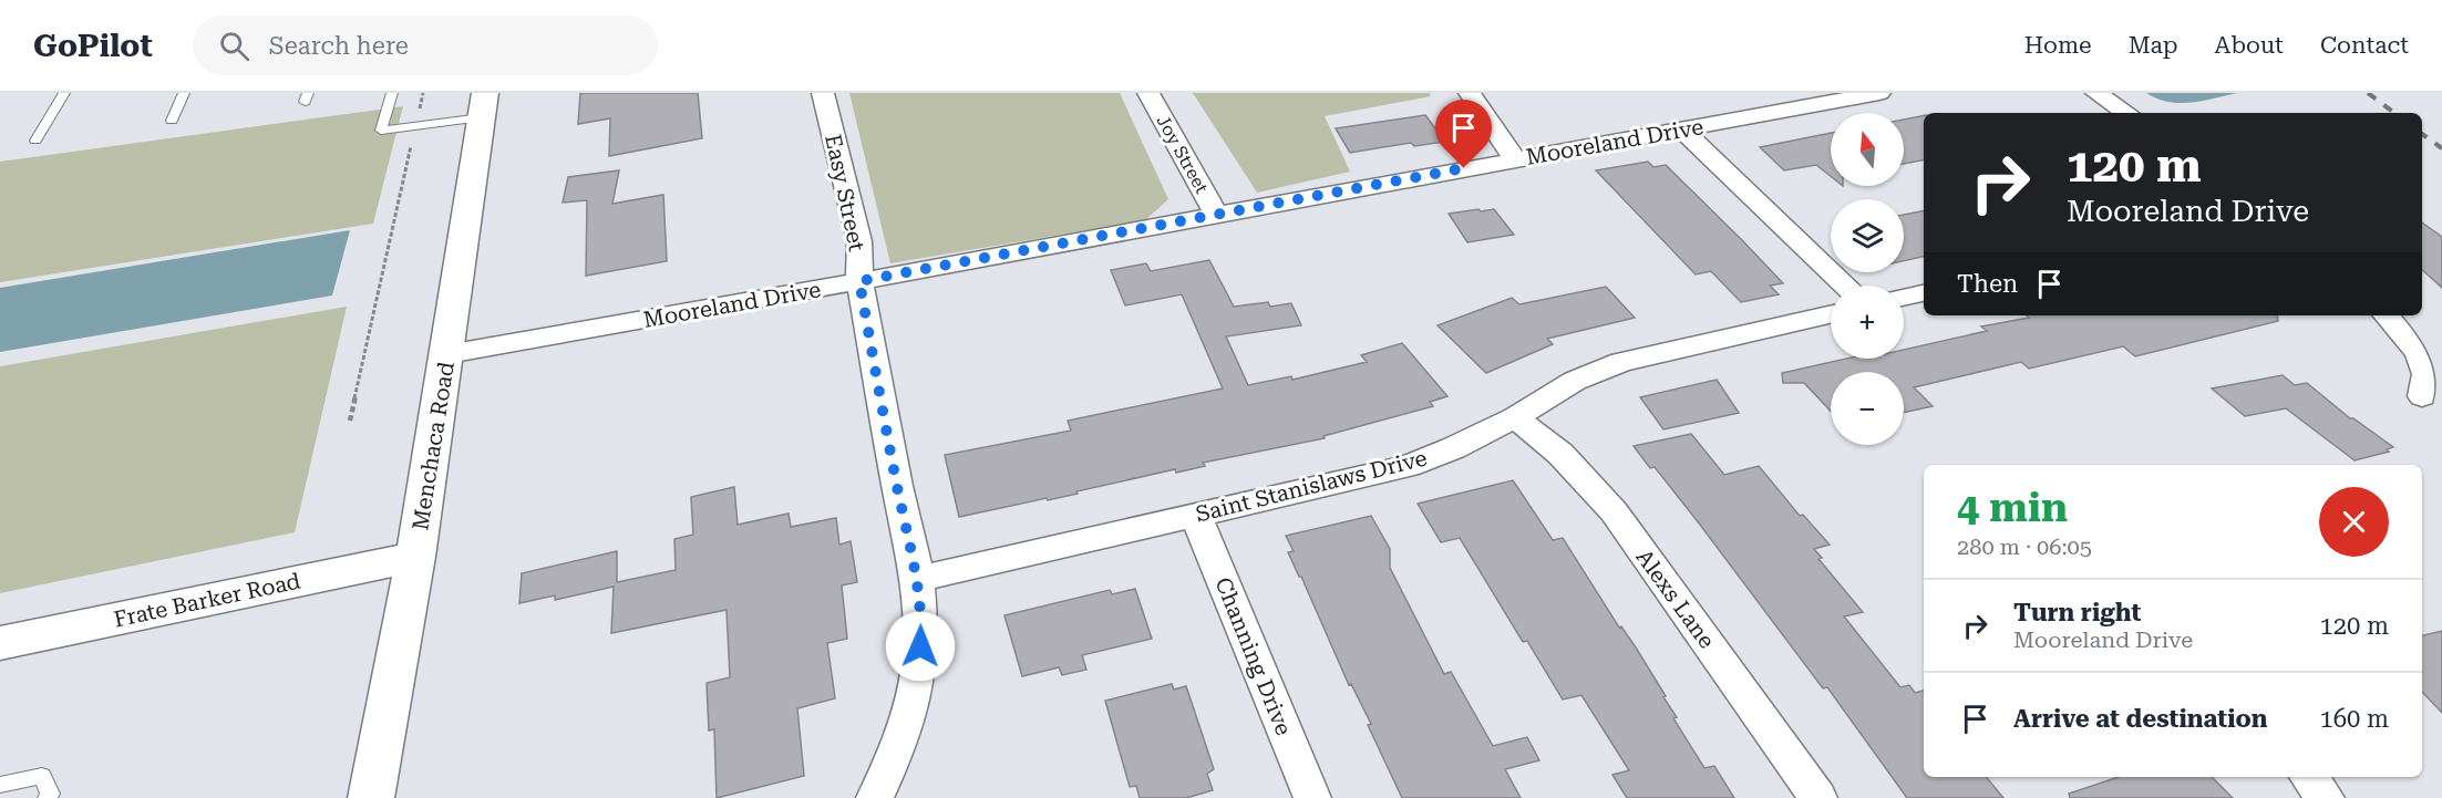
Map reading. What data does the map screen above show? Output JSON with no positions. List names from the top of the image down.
{
  "streets": {
    "main road": ["Menchaca Road", "Frate Barker Road"],
    "street": [
      "Mooreland Drive",
      "Joy Street",
      "Easy Street",
      "Saint Stanislaws Drive",
      "Alexs Lane",
      "Channing Drive"
    ]
  },
  "crossings": [
    ["Mooreland Drive", "Joy Street"],
    ["Mooreland Drive", "Easy Street"],
    ["Mooreland Drive", "Menchaca Road"],
    ["Easy Street", "Saint Stanislaws Drive"],
    ["Menchaca Road", "Frate Barker Road"],
    ["Saint Stanislaws Drive", "Alexs Lane"],
    ["Saint Stanislaws Drive", "Channing Drive"]
  ],
  "north": "top",
  "page": {
    "header": "GoPilot",
    "search": "Search here",
    "nav": [
      "Home",
      "Map",
      "About",
      "Contact"
    ],
    "map_buttons": ["+", "−"],
    "turn": ["120 m", "Mooreland Drive"],
    "then": "Then",
    "heading": ["4 min", "280 m · 06:05"],
    "list": [
      {
        "name": "Turn right",
        "note": "Mooreland Drive",
        "value": "120 m"
      },
      {
        "name": "Arrive at destination",
        "value": "160 m"
      }
    ]
  }
}
